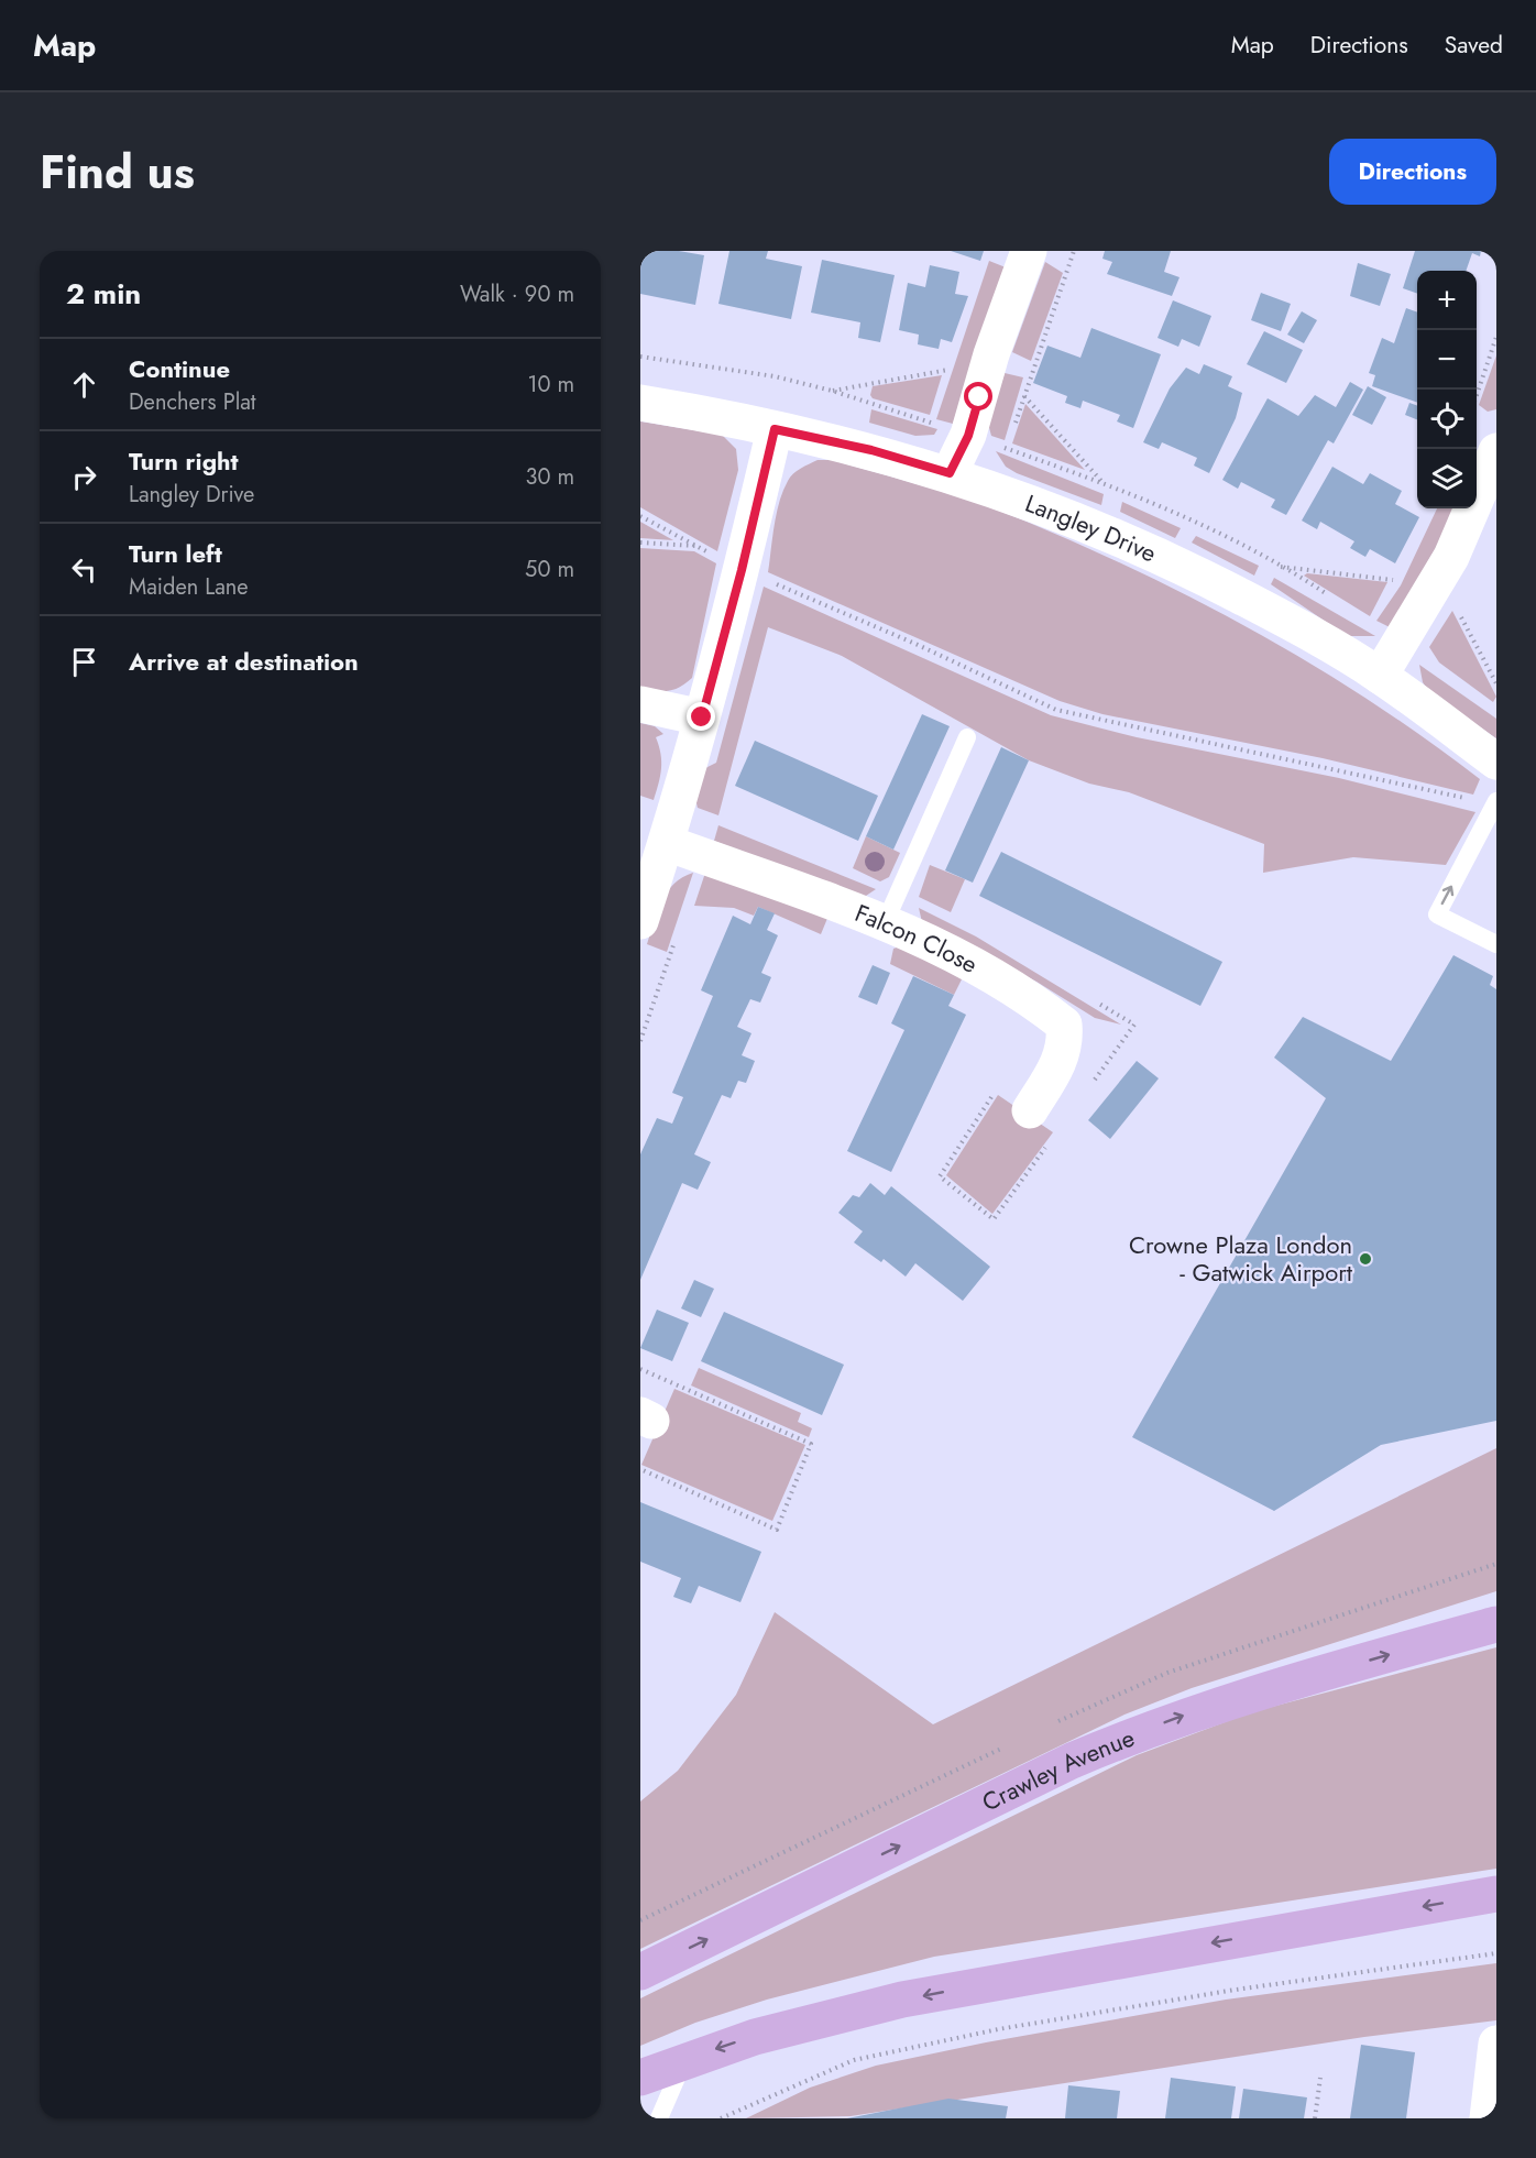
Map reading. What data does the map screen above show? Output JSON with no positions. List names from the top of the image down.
{
  "streets": {
    "main road": ["Crawley Avenue"],
    "street": ["Langley Drive", "Falcon Close"]
  },
  "places": ["Crowne Plaza London - Gatwick Airport"],
  "page": {
    "header": "Map",
    "nav": ["Map", "Directions", "Saved"],
    "title": "Find us",
    "buttons": "Directions",
    "heading": ["2 min", "Walk · 90 m"],
    "map_buttons": ["+", "−"],
    "list": [
      ["Continue", "Denchers Plat", "10 m"],
      ["Turn right", "Langley Drive", "30 m"],
      ["Turn left", "Maiden Lane", "50 m"],
      "Arrive at destination"
    ]
  }
}
